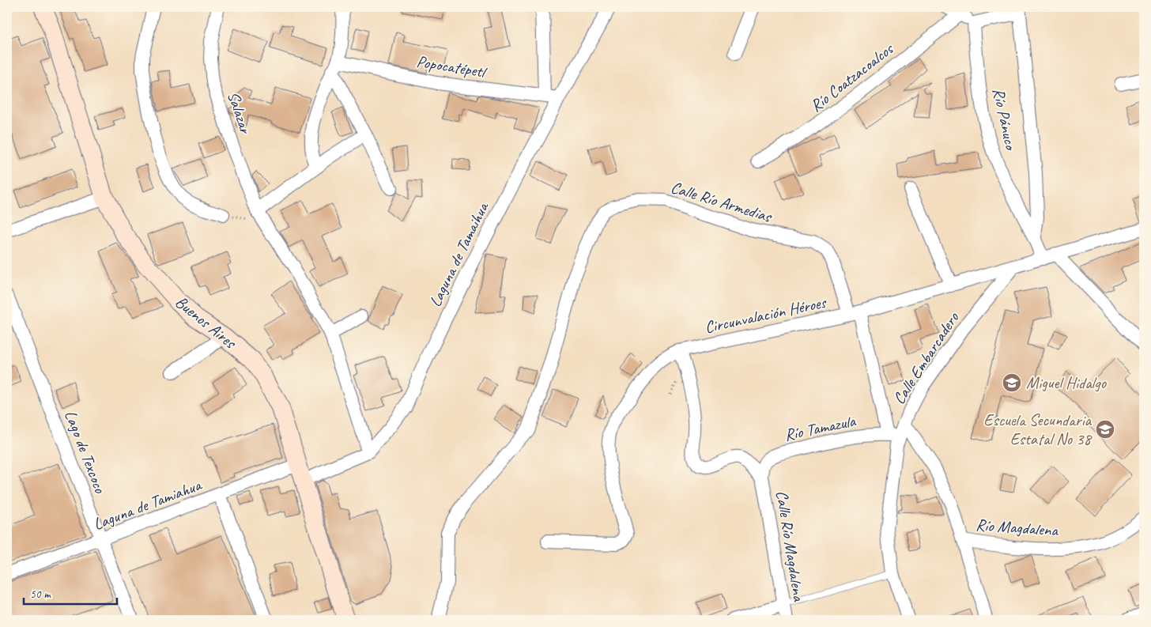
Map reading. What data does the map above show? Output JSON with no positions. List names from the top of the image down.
{
  "streets": {
    "street": [
      "Popocatépetl",
      "Río Coatzacoalcos",
      "Salazar",
      "Río Pánuco",
      "Calle Río Armedias",
      "Laguna de Tamaihua",
      "Circunvalación Héroes",
      "Buenos Aires",
      "Calle Embarcadero",
      "Río Tamazula",
      "Lago de Texcoco",
      "Laguna de Tamiahua",
      "Río Magdalena",
      "Calle Río Magdalena"
    ]
  },
  "crossings": [
    ["Popocatépetl", "Laguna de Tamaihua"],
    ["Salazar", "Laguna de Tamaihua"],
    ["Río Pánuco", "Circunvalación Héroes"],
    ["Calle Río Armedias", "Circunvalación Héroes"],
    ["Calle Río Armedias", "Calle Embarcadero"],
    ["Calle Río Armedias", "Río Tamazula"],
    ["Calle Río Armedias", "Río Magdalena"],
    ["Laguna de Tamaihua", "Buenos Aires"],
    ["Laguna de Tamaihua", "Laguna de Tamiahua"],
    ["Circunvalación Héroes", "Calle Embarcadero"],
    ["Buenos Aires", "Laguna de Tamiahua"],
    ["Calle Embarcadero", "Río Tamazula"],
    ["Calle Embarcadero", "Río Magdalena"],
    ["Río Tamazula", "Río Magdalena"],
    ["Río Tamazula", "Calle Río Magdalena"],
    ["Lago de Texcoco", "Laguna de Tamiahua"]
  ],
  "places": {
    "school or university": ["Miguel Hidalgo", "Escuela Secundaria Estatal No 38"]
  },
  "scale_bar": "50 m"
}
